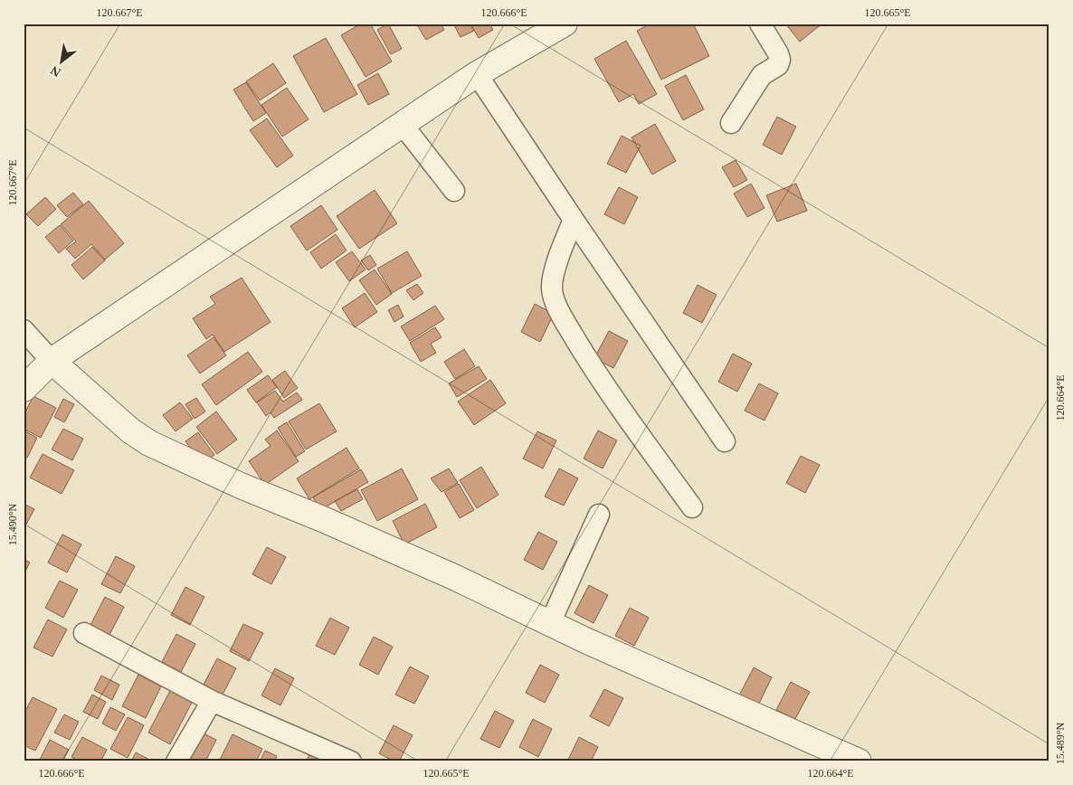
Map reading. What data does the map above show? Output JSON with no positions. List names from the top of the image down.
{
  "north": "bottom left",
  "coordinates": [
    "120.667°E",
    "120.666°E",
    "120.665°E",
    "120.664°E",
    "15.490°N",
    "15.489°N"
  ]
}
